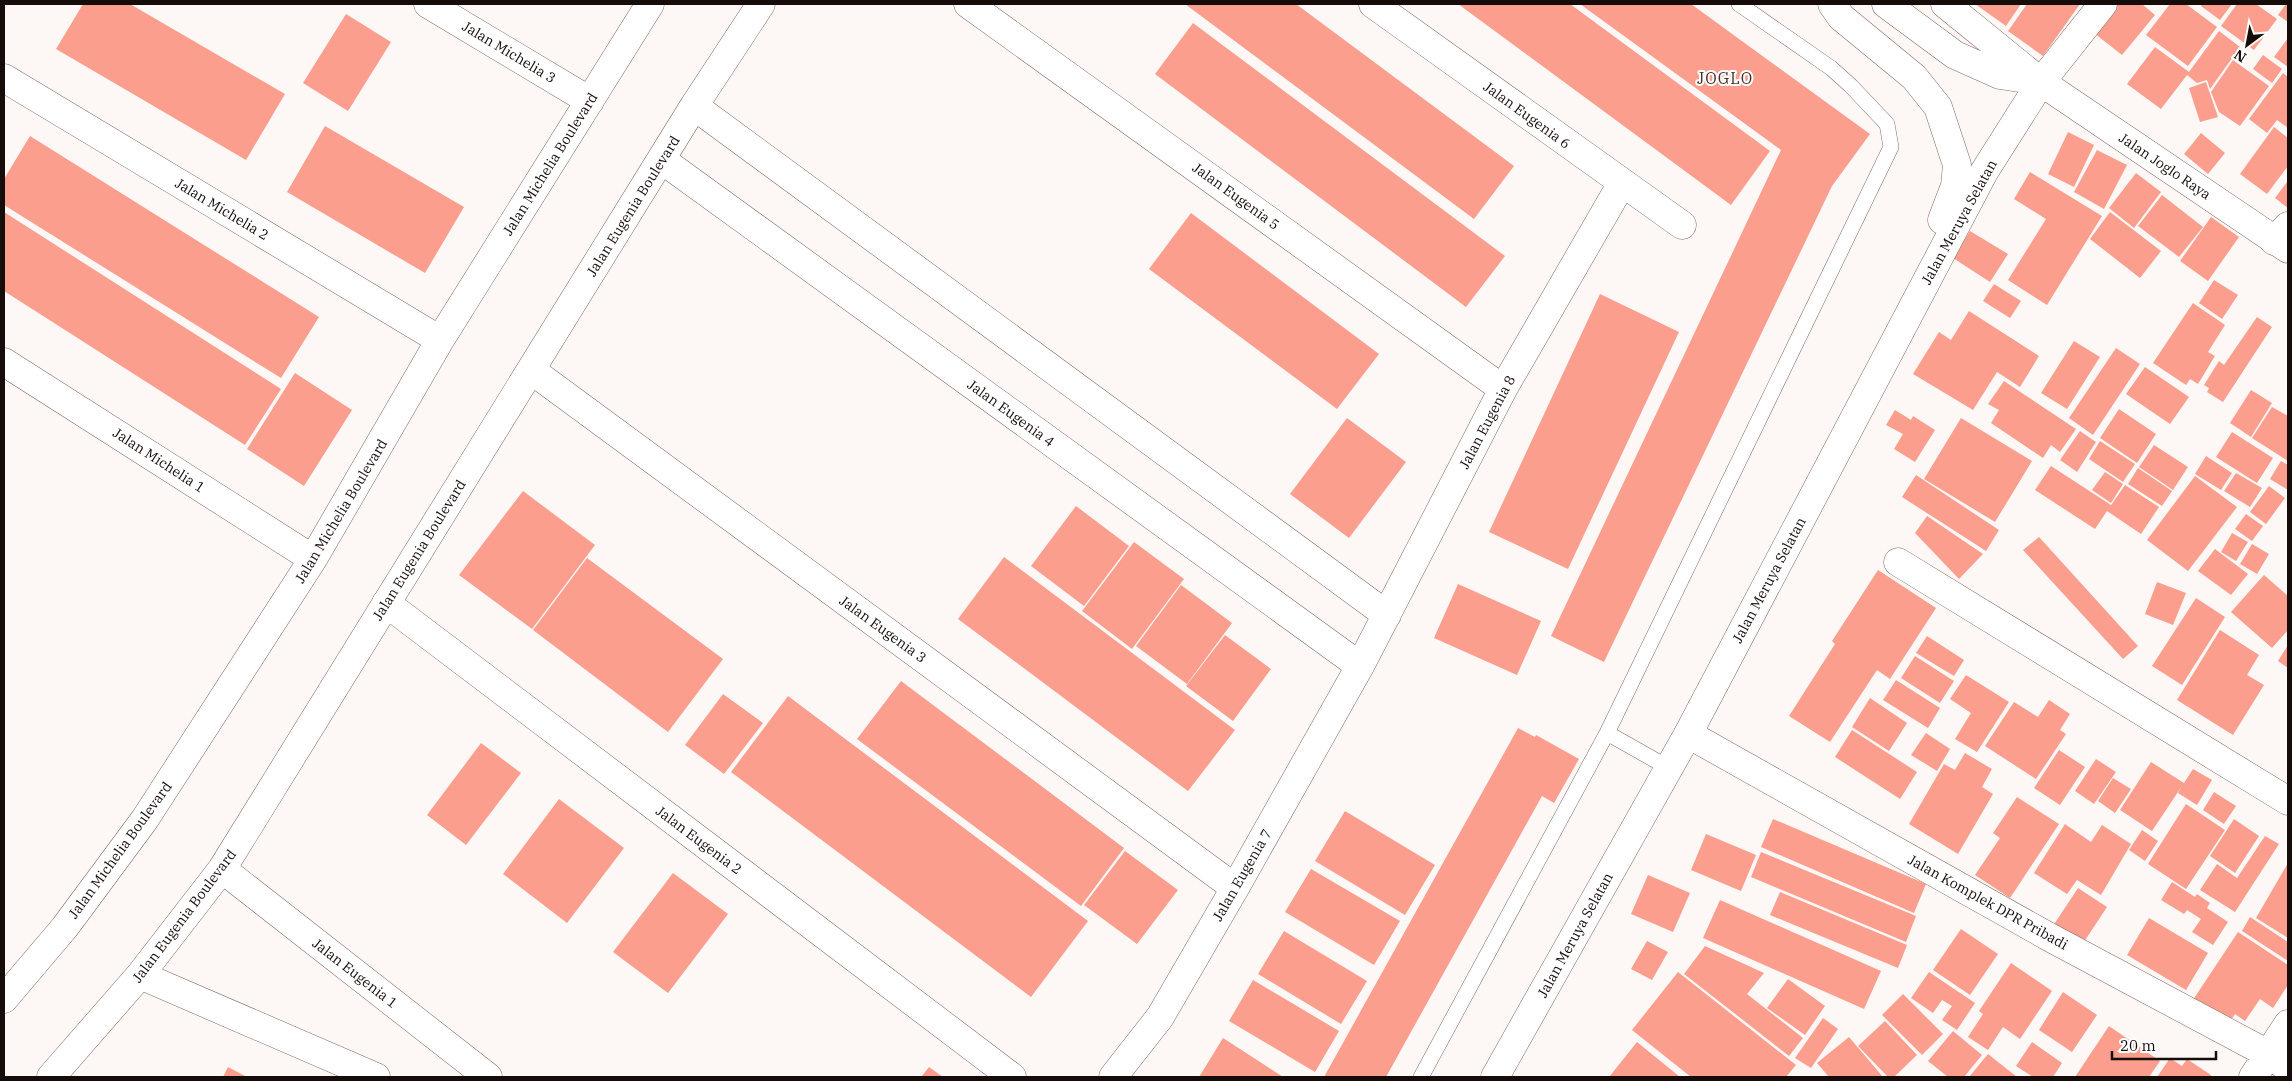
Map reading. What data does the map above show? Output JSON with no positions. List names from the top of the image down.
{
  "streets": {
    "street": [
      "Jalan Michelia 3",
      "Jalan Eugenia 6",
      "Jalan Michelia Boulevard",
      "Jalan Joglo Raya",
      "Jalan Eugenia 5",
      "Jalan Eugenia Boulevard",
      "Jalan Michelia 2",
      "Jalan Meruya Selatan",
      "Jalan Eugenia 4",
      "Jalan Eugenia 8",
      "Jalan Michelia 1",
      "Jalan Eugenia 3",
      "Jalan Eugenia 2",
      "Jalan Eugenia 7",
      "Jalan Komplek DPR Pribadi",
      "Jalan Eugenia 1"
    ]
  },
  "crossings": [
    ["Jalan Michelia 3", "Jalan Michelia Boulevard"],
    ["Jalan Eugenia 6", "Jalan Eugenia 8"],
    ["Jalan Michelia Boulevard", "Jalan Michelia 2"],
    ["Jalan Michelia Boulevard", "Jalan Michelia 1"],
    ["Jalan Joglo Raya", "Jalan Meruya Selatan"],
    ["Jalan Eugenia 5", "Jalan Eugenia 8"],
    ["Jalan Eugenia Boulevard", "Jalan Eugenia 4"],
    ["Jalan Eugenia Boulevard", "Jalan Eugenia 3"],
    ["Jalan Eugenia Boulevard", "Jalan Eugenia 2"],
    ["Jalan Eugenia Boulevard", "Jalan Eugenia 1"],
    ["Jalan Meruya Selatan", "Jalan Komplek DPR Pribadi"],
    ["Jalan Eugenia 4", "Jalan Eugenia 8"],
    ["Jalan Eugenia 4", "Jalan Eugenia 7"],
    ["Jalan Eugenia 8", "Jalan Eugenia 7"],
    ["Jalan Eugenia 3", "Jalan Eugenia 7"]
  ],
  "districts": ["JOGLO"],
  "scale_bar": "20 m",
  "north": "bottom left"
}
